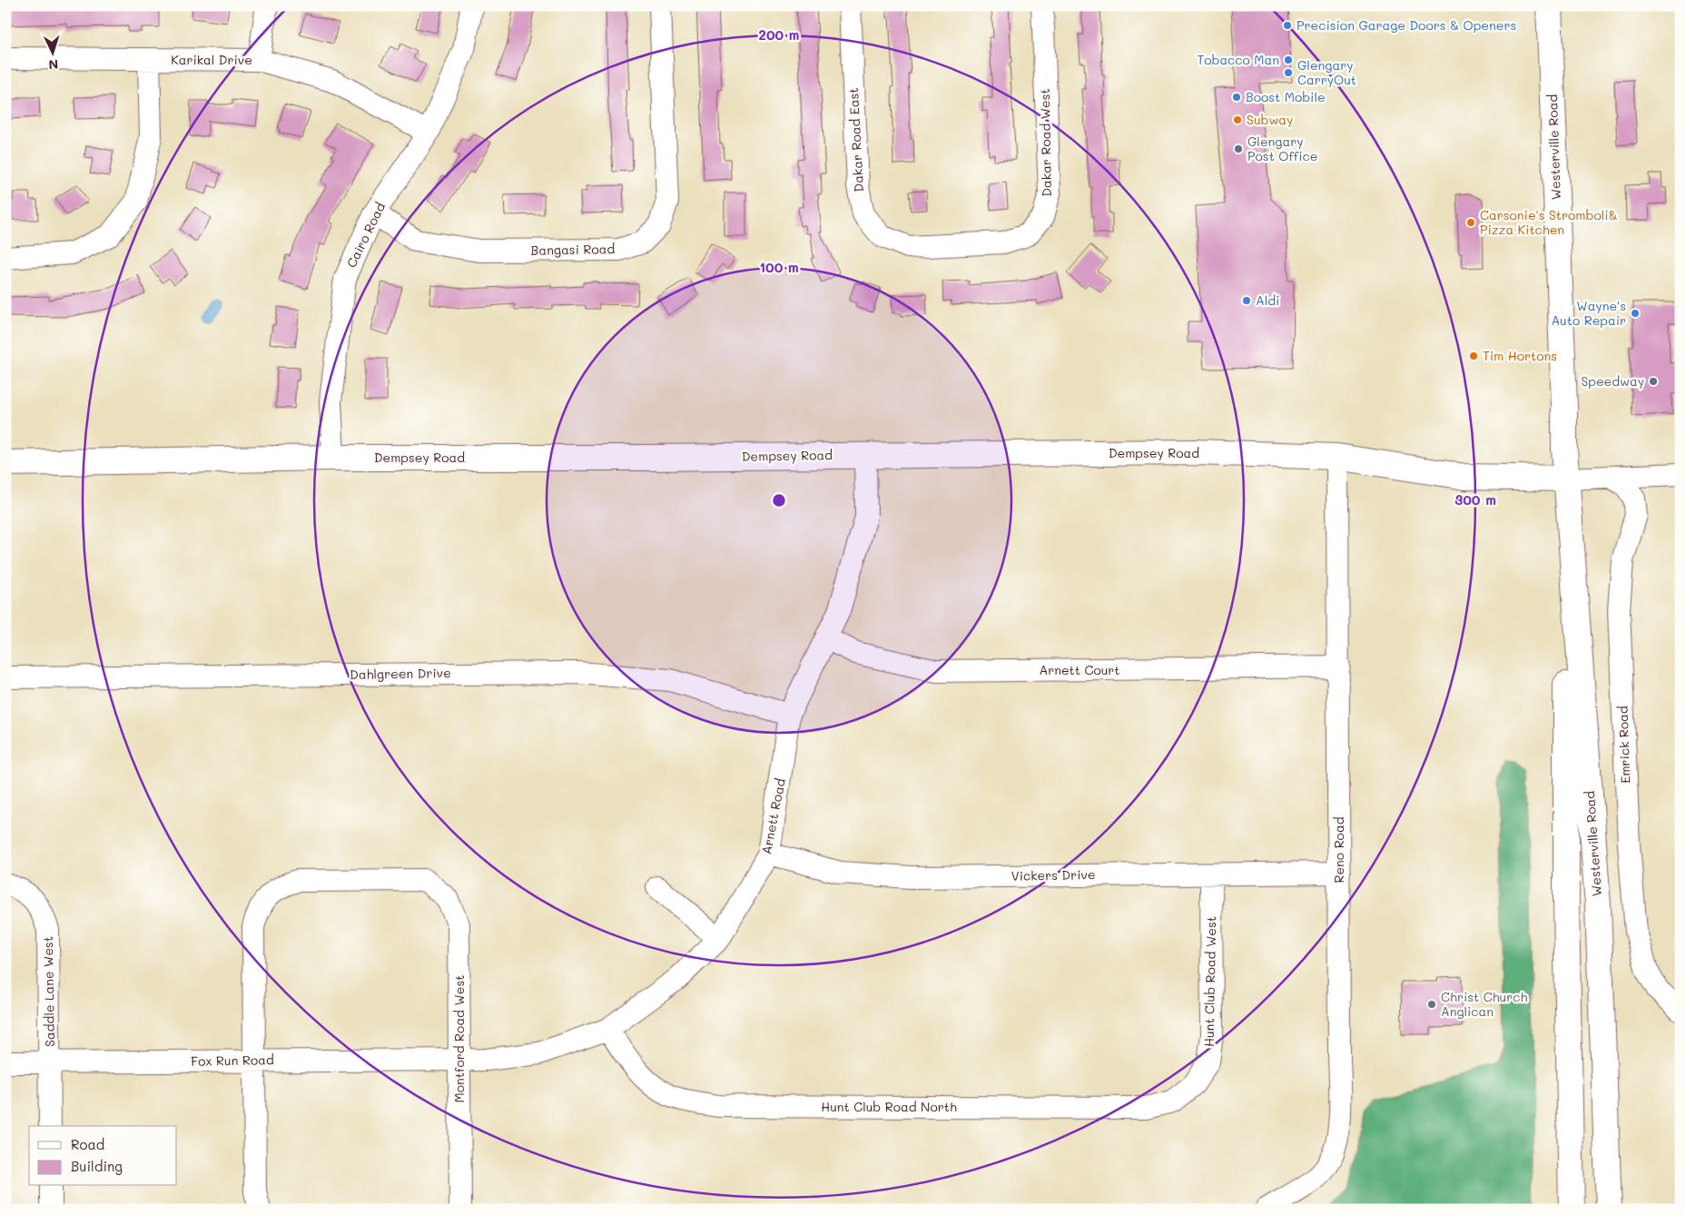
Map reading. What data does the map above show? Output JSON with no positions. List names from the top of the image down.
{
  "streets": {
    "main road": ["Westerville Road", "Dempsey Road"],
    "street": [
      "Karikal Drive",
      "Dakar Road East",
      "Dakar Road West",
      "Cairo Road",
      "Bangasi Road",
      "Arnett Court",
      "Dahlgreen Drive",
      "Emrick Road",
      "Arnett Road",
      "Reno Road",
      "Vickers Drive",
      "Hunt Club Road West",
      "Saddle Lane West",
      "Montford Road West",
      "Fox Run Road",
      "Hunt Club Road North"
    ]
  },
  "crossings": [
    ["Karikal Drive", "Cairo Road"],
    ["Dakar Road East", "Dakar Road West"],
    ["Westerville Road", "Dempsey Road"],
    ["Cairo Road", "Bangasi Road"],
    ["Cairo Road", "Dempsey Road"],
    ["Dempsey Road", "Arnett Road"],
    ["Dempsey Road", "Reno Road"],
    ["Arnett Court", "Arnett Road"],
    ["Arnett Court", "Reno Road"],
    ["Dahlgreen Drive", "Arnett Road"],
    ["Arnett Road", "Vickers Drive"],
    ["Arnett Road", "Montford Road West"],
    ["Arnett Road", "Fox Run Road"],
    ["Arnett Road", "Hunt Club Road North"],
    ["Reno Road", "Vickers Drive"],
    ["Vickers Drive", "Hunt Club Road West"],
    ["Hunt Club Road West", "Hunt Club Road North"],
    ["Saddle Lane West", "Fox Run Road"],
    ["Montford Road West", "Fox Run Road"]
  ],
  "places": [
    "Precision Garage Doors & Openers",
    "Tobacco Man",
    "Glengary CarryOut",
    "Boost Mobile",
    "Subway",
    "Glengary Post Office",
    "Carsonie's Stromboli& Pizza Kitchen",
    "Aldi",
    "Wayne's Auto Repair",
    "Tim Hortons",
    "Speedway",
    "Christ Church Anglican"
  ],
  "legend": ["Road", "Building"],
  "north": "bottom",
  "rings": ["200 m", "100 m", "300 m"]
}
